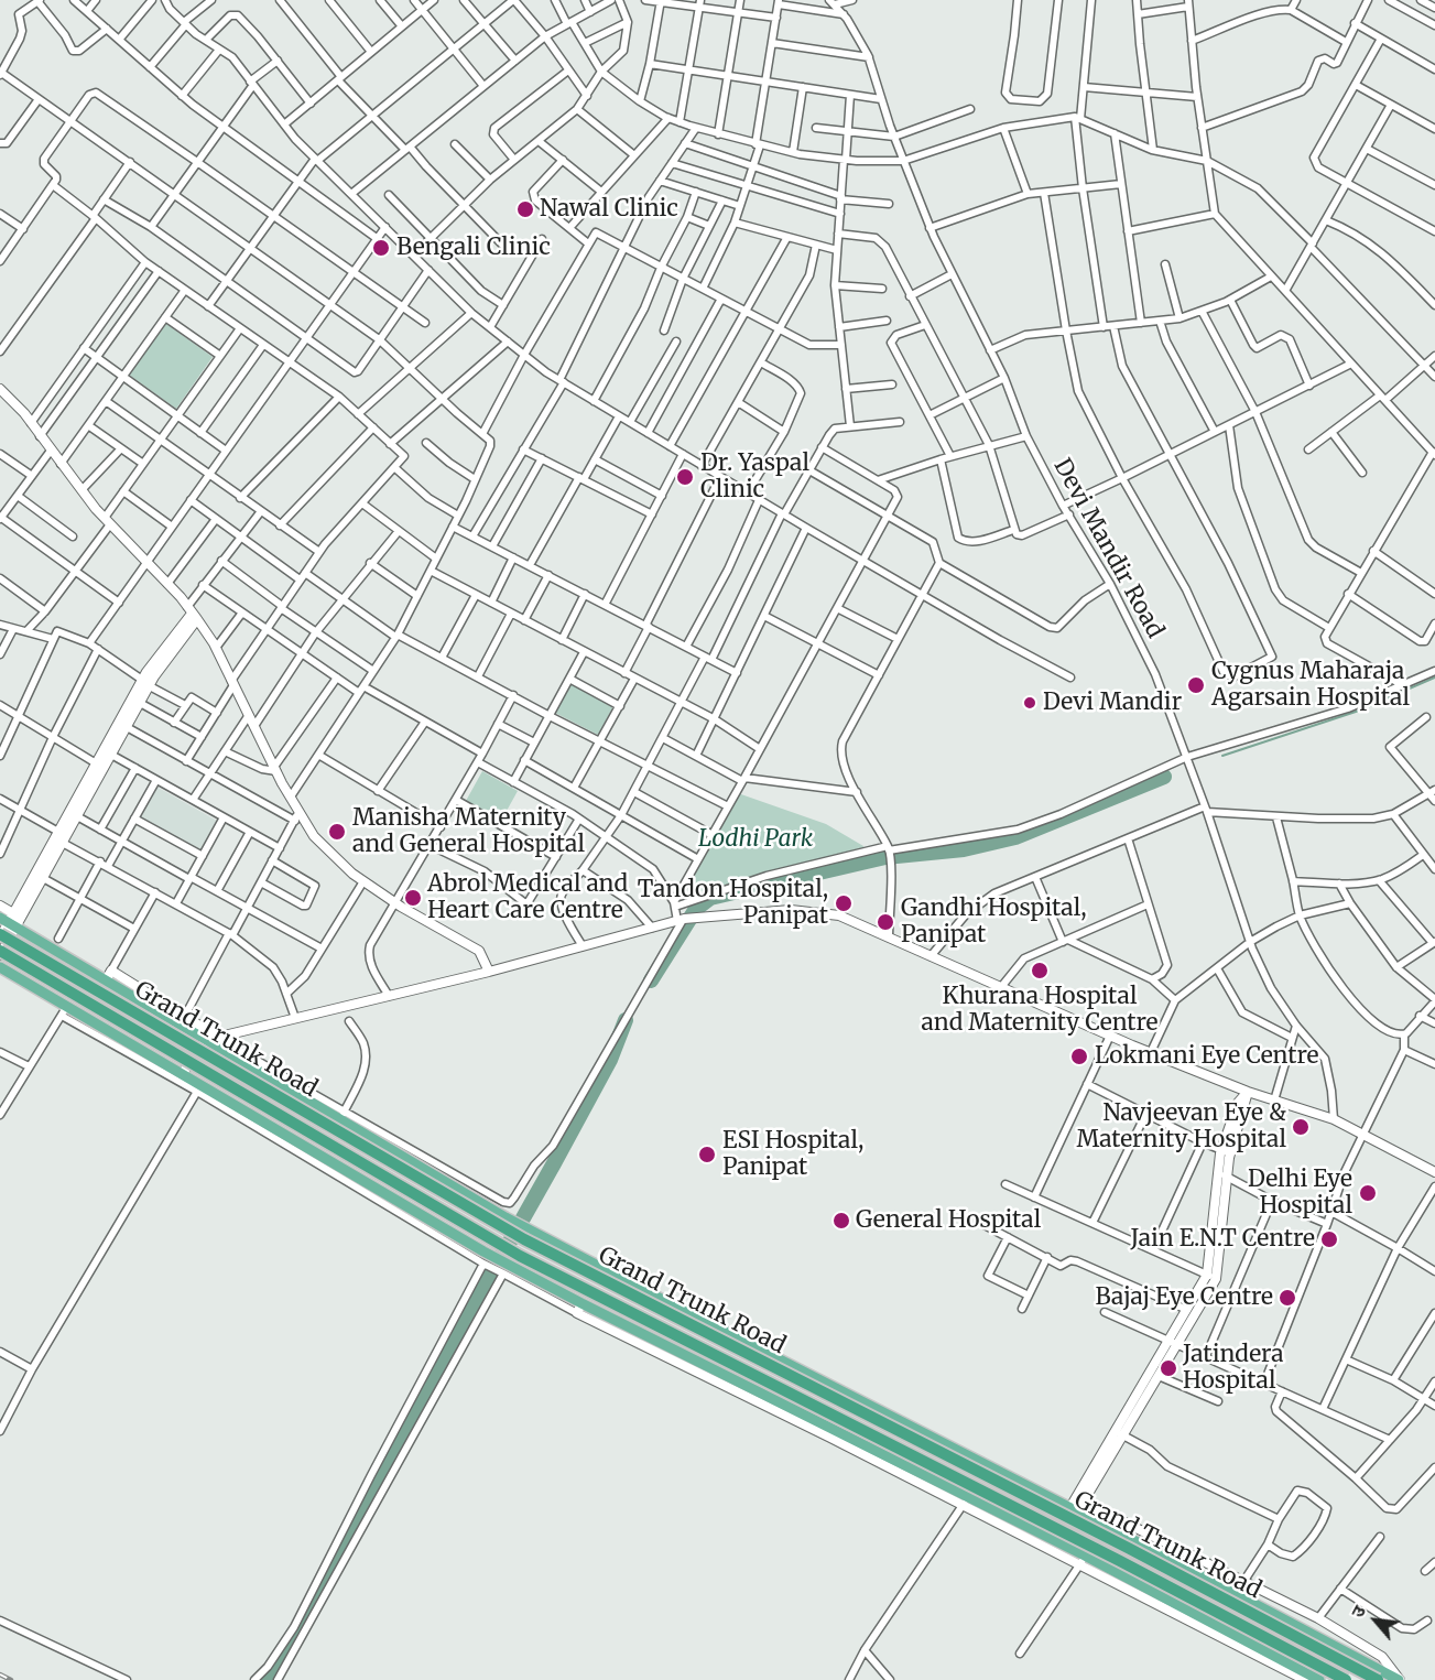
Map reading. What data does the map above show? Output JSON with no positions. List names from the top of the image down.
{
  "streets": {
    "highway": ["Grand Trunk Road"],
    "street": ["Devi Mandir Road"]
  },
  "parks": ["Lodhi Park"],
  "places": [
    "Nawal Clinic",
    "Bengali Clinic",
    "Dr. Yaspal Clinic",
    "Cygnus Maharaja Agarsain Hospital",
    "Devi Mandir",
    "Manisha Maternity and General Hospital",
    "Abrol Medical and Heart Care Centre",
    "Tandon Hospital, Panipat",
    "Gandhi Hospital, Panipat",
    "Khurana Hospital and Maternity Centre",
    "Lokmani Eye Centre",
    "Navjeevan Eye & Maternity Hospital",
    "ESI Hospital, Panipat",
    "Delhi Eye Hospital",
    "General Hospital",
    "Jain E.N.T Centre",
    "Bajaj Eye Centre",
    "Jatindera Hospital"
  ],
  "north": "top left"
}
